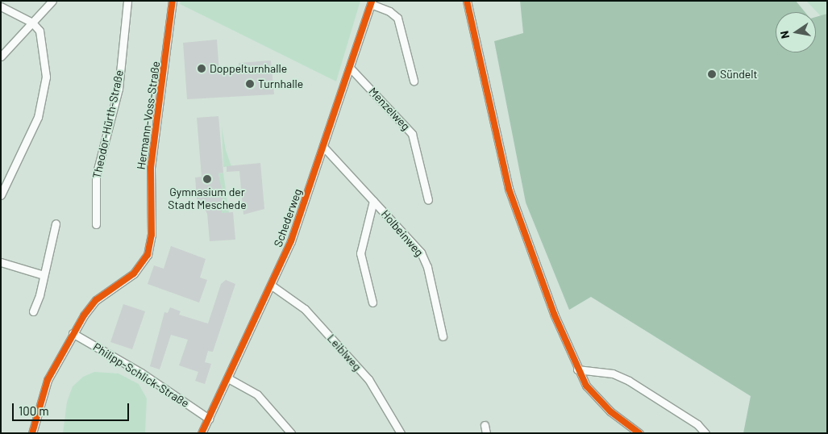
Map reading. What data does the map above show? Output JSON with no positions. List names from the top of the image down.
{
  "streets": {
    "street": [
      "Menzelweg",
      "Hermann-Voss-Straße",
      "Theodor-Hürth-Straße",
      "Schederweg",
      "Holbeinweg",
      "Leiblweg",
      "Philipp-Schlick-Straße"
    ]
  },
  "crossings": [
    ["Menzelweg", "Schederweg"],
    ["Hermann-Voss-Straße", "Philipp-Schlick-Straße"],
    ["Schederweg", "Holbeinweg"],
    ["Schederweg", "Leiblweg"],
    ["Schederweg", "Philipp-Schlick-Straße"]
  ],
  "places": [
    "Doppelturnhalle",
    "Sündelt",
    "Turnhalle",
    "Gymnasium der Stadt Meschede"
  ],
  "scale_bar": "100 m",
  "north": "left"
}
